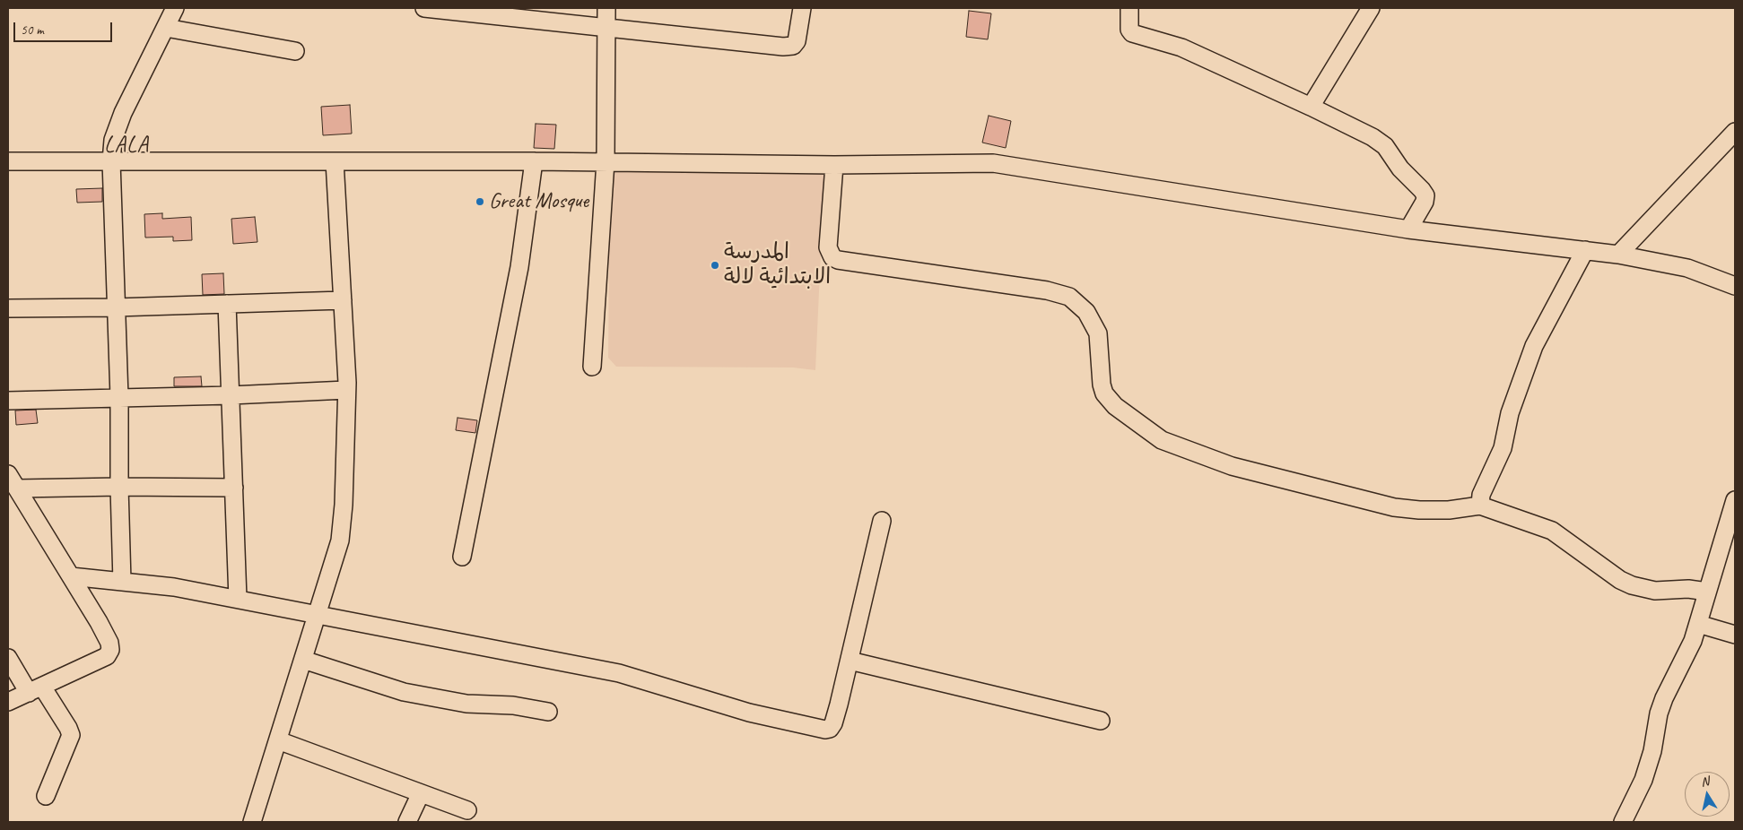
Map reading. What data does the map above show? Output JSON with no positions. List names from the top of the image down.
{
  "districts": ["LALA"],
  "places": ["Great Mosque", "المدرسة الابتدائية لالة"],
  "scale_bar": "50 m",
  "north": "top"
}
